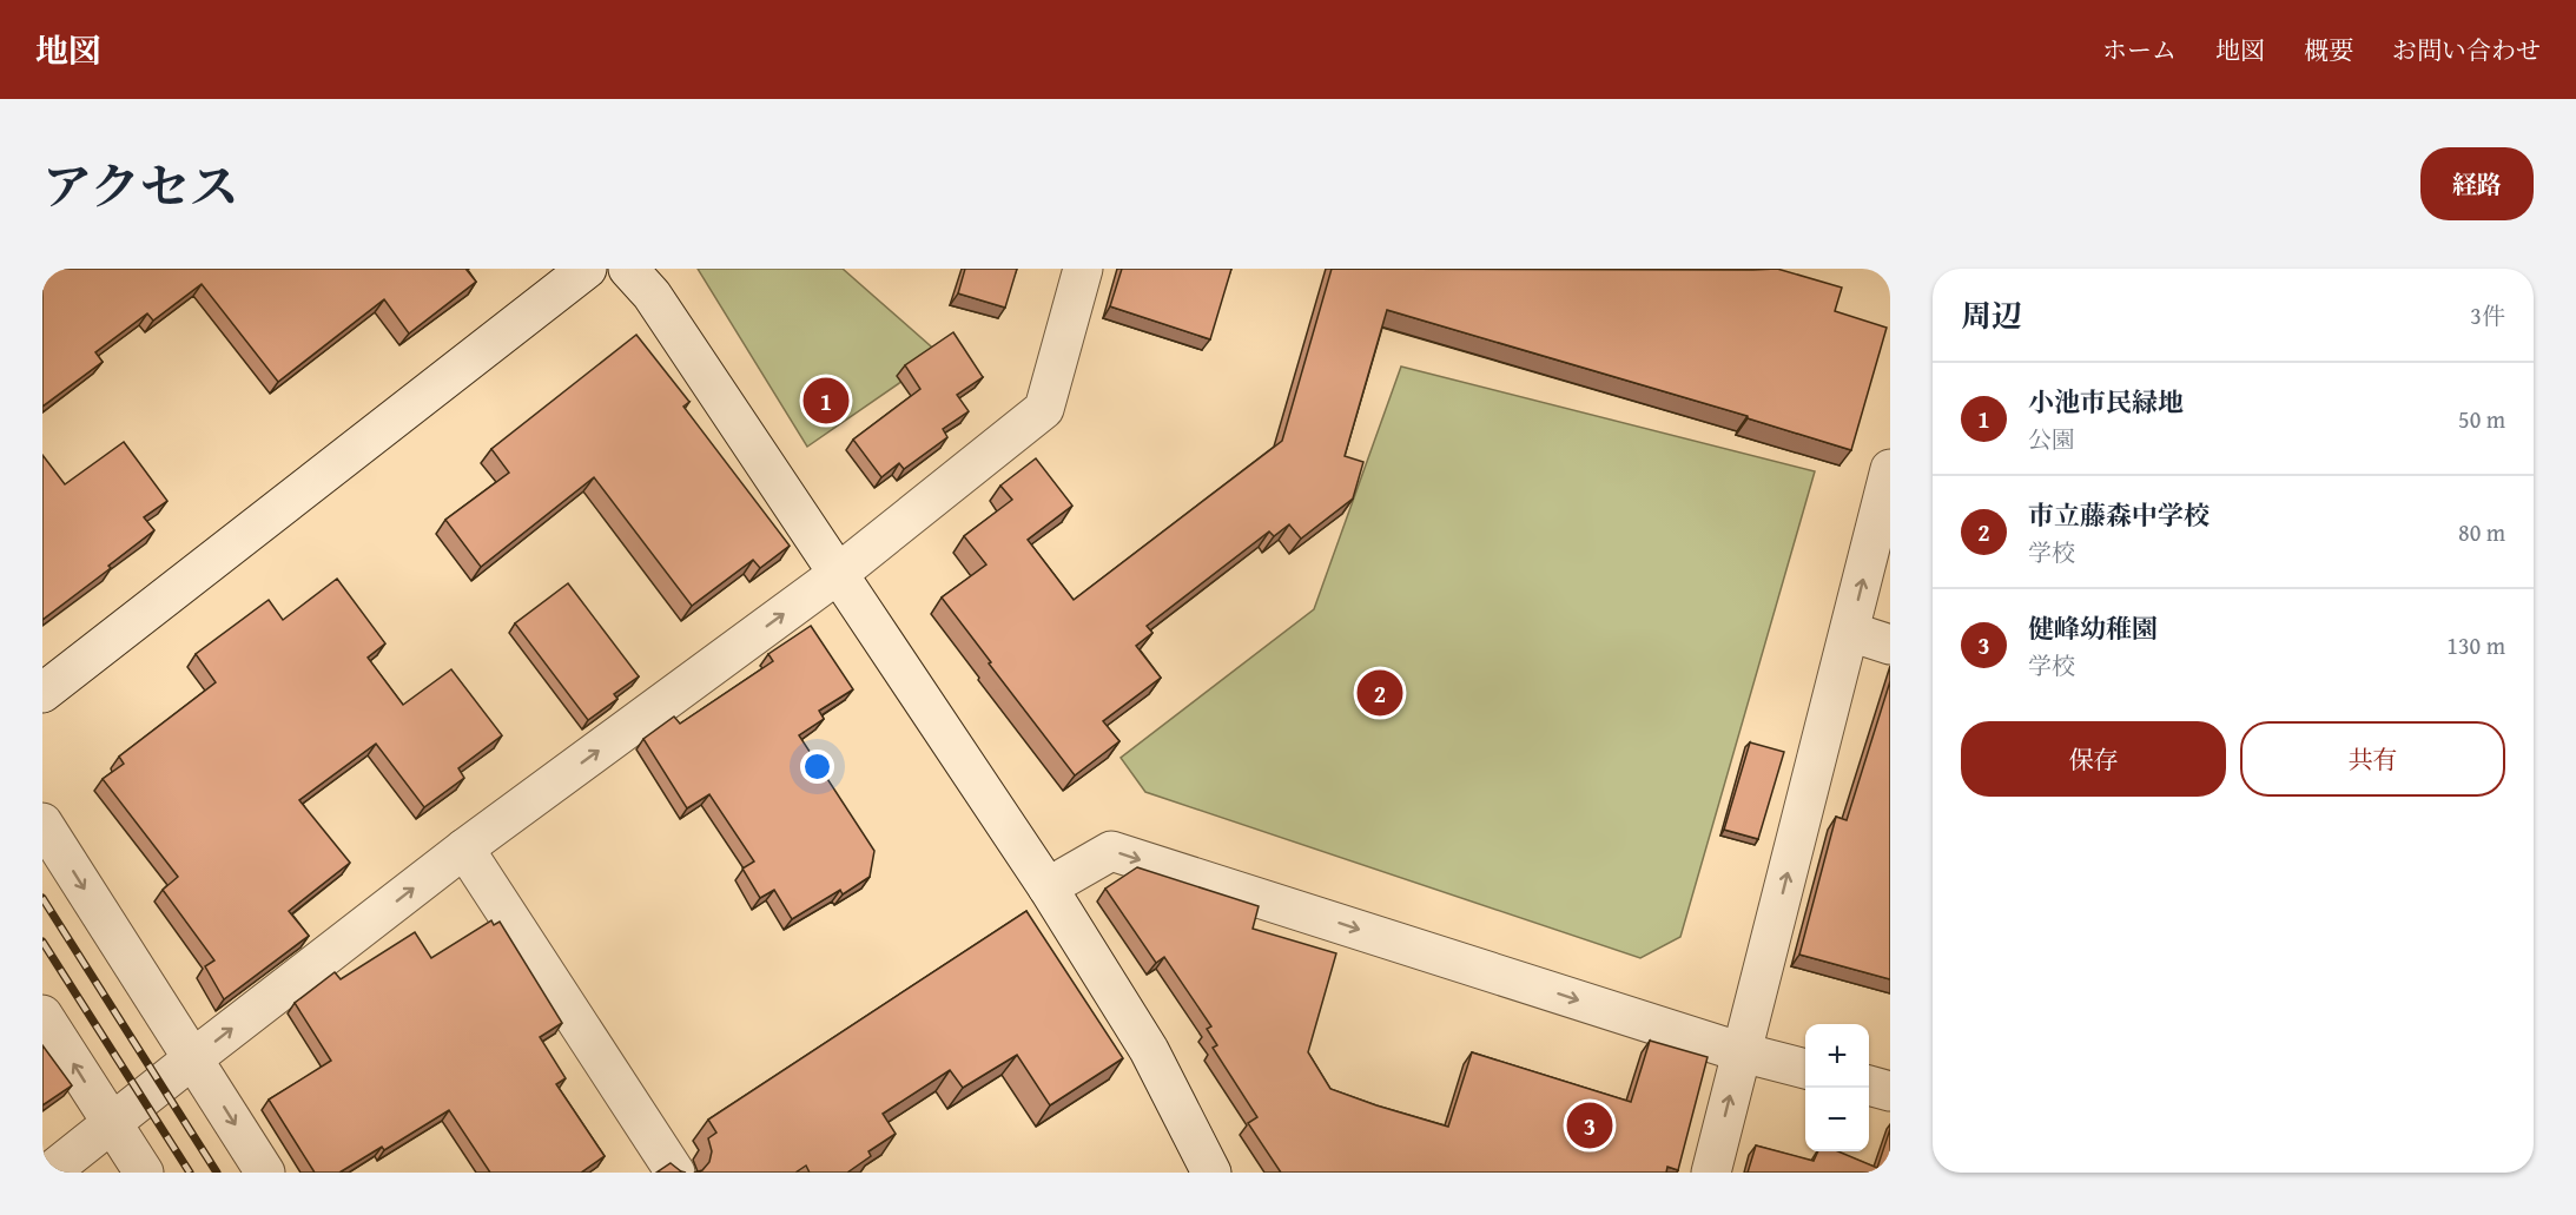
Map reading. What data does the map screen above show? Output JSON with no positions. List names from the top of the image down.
{
  "page": {
    "header": "地図",
    "nav": [
      "ホーム",
      "地図",
      "概要",
      "お問い合わせ"
    ],
    "title": "アクセス",
    "buttons": [
      "経路",
      ["保存", "共有"]
    ],
    "heading": ["周辺", "3件"],
    "list": [
      {
        "mark": "1",
        "name": "小池市民緑地",
        "note": "公園",
        "value": "50 m"
      },
      {
        "mark": "2",
        "name": "市立藤森中学校",
        "note": "学校",
        "value": "80 m"
      },
      {
        "mark": "3",
        "name": "健峰幼稚園",
        "note": "学校",
        "value": "130 m"
      }
    ],
    "pins": ["1", "2", "3"],
    "map_buttons": ["+", "−"]
  }
}
